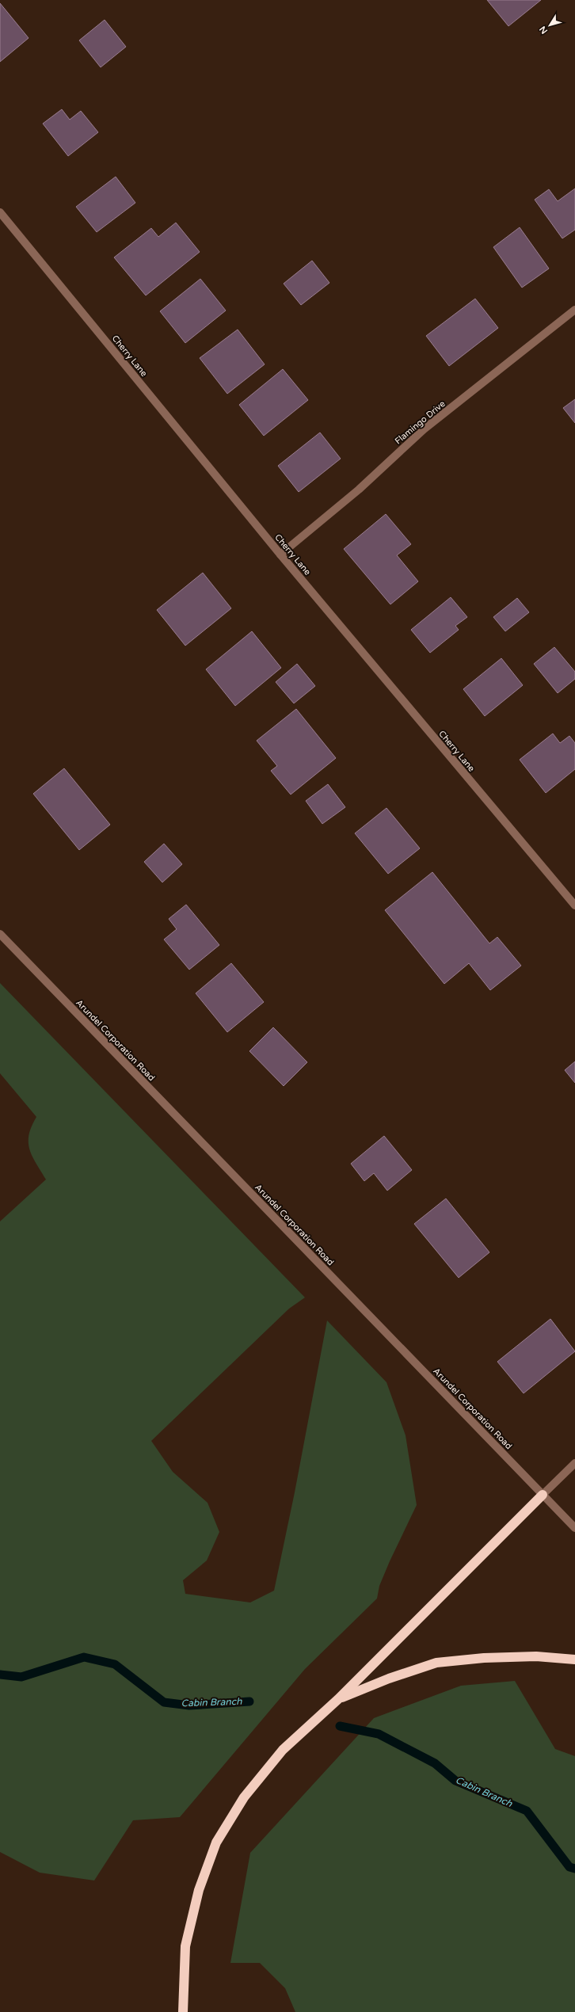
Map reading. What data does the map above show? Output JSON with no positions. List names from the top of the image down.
{
  "streets": {
    "street": ["Cherry Lane", "Flamingo Drive", "Arundel Corporation Road"]
  },
  "crossings": [
    ["Cherry Lane", "Flamingo Drive"]
  ],
  "water": ["Cabin Branch"],
  "north": "bottom left"
}
